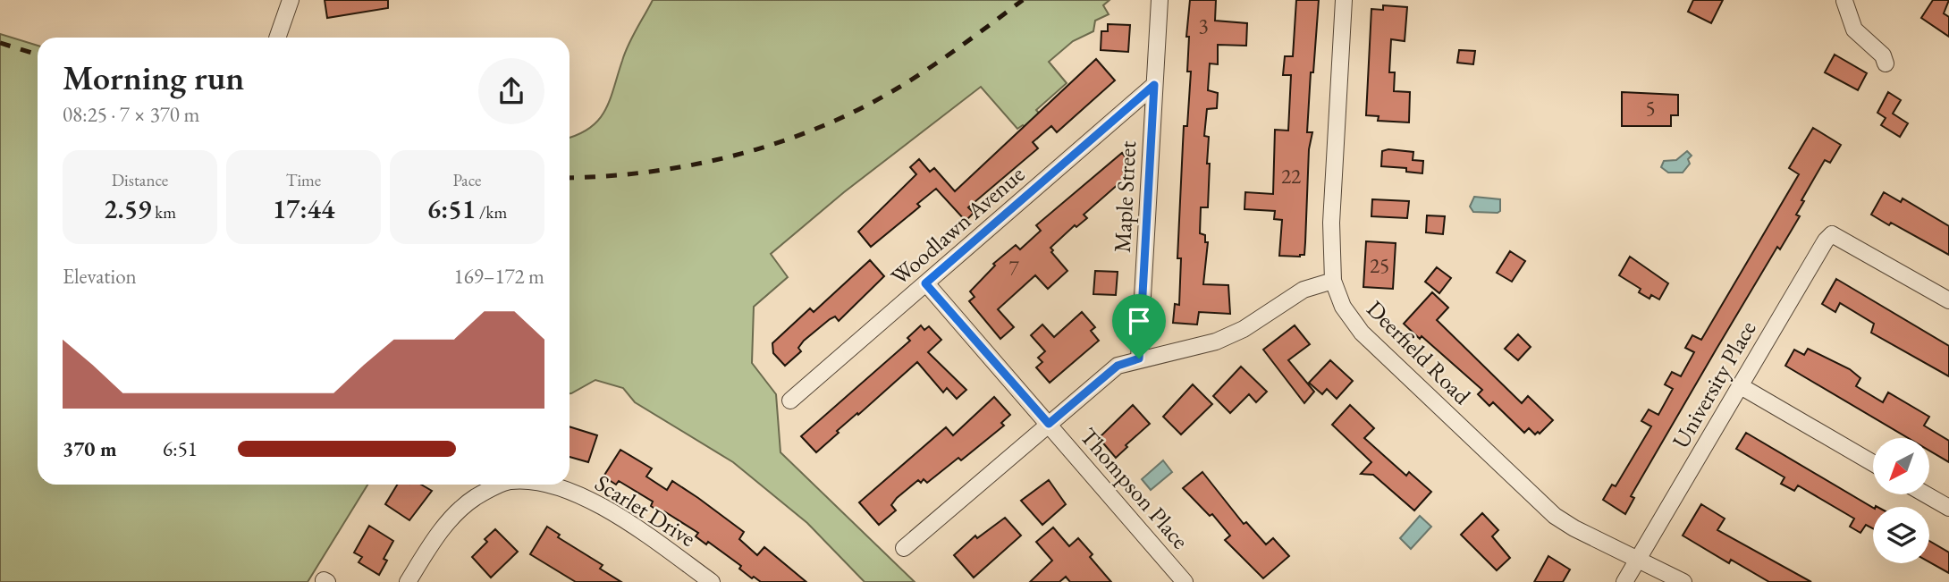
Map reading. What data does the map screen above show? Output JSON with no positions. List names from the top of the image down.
{
  "streets": {
    "street": [
      "Maple Street",
      "Woodlawn Avenue",
      "Deerfield Road",
      "University Place",
      "Thompson Place",
      "Scarlet Drive"
    ]
  },
  "crossings": [
    ["Maple Street", "Woodlawn Avenue"],
    ["Woodlawn Avenue", "Thompson Place"],
    ["Deerfield Road", "University Place"]
  ],
  "house_numbers": [
    "3",
    "5",
    "22",
    "25",
    "7"
  ],
  "north": "bottom left",
  "page": {
    "heading": ["Morning run", "08:25 · 7 × 370 m"],
    "stats": [
      ["Distance", "2.59 km"],
      ["Time", "17:44"],
      ["Pace", "6:51 /km"]
    ],
    "chart": ["Elevation", "169–172 m"],
    "list": [
      {
        "name": "370 m",
        "note": "6:51"
      }
    ]
  }
}
